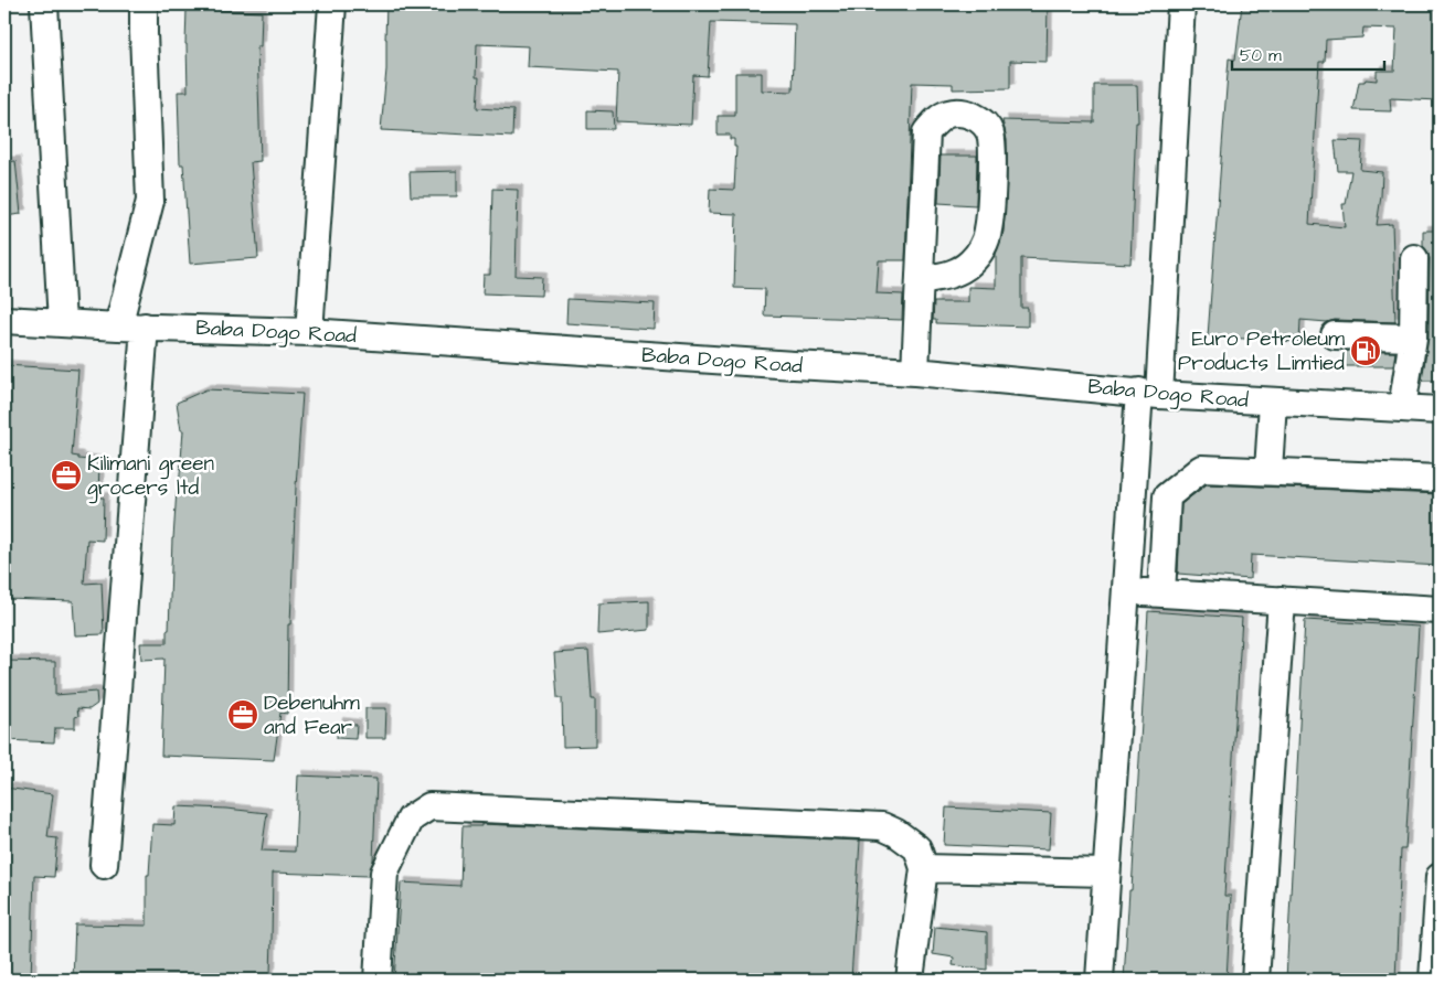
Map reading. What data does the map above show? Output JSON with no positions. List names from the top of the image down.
{
  "streets": {
    "street": ["Baba Dogo Road"]
  },
  "places": {
    "fuel station": ["Euro Petroleum Products Limtied"],
    "office": ["Kilimani green grocers ltd", "Debenuhm and Fear"]
  },
  "scale_bar": "50 m"
}
